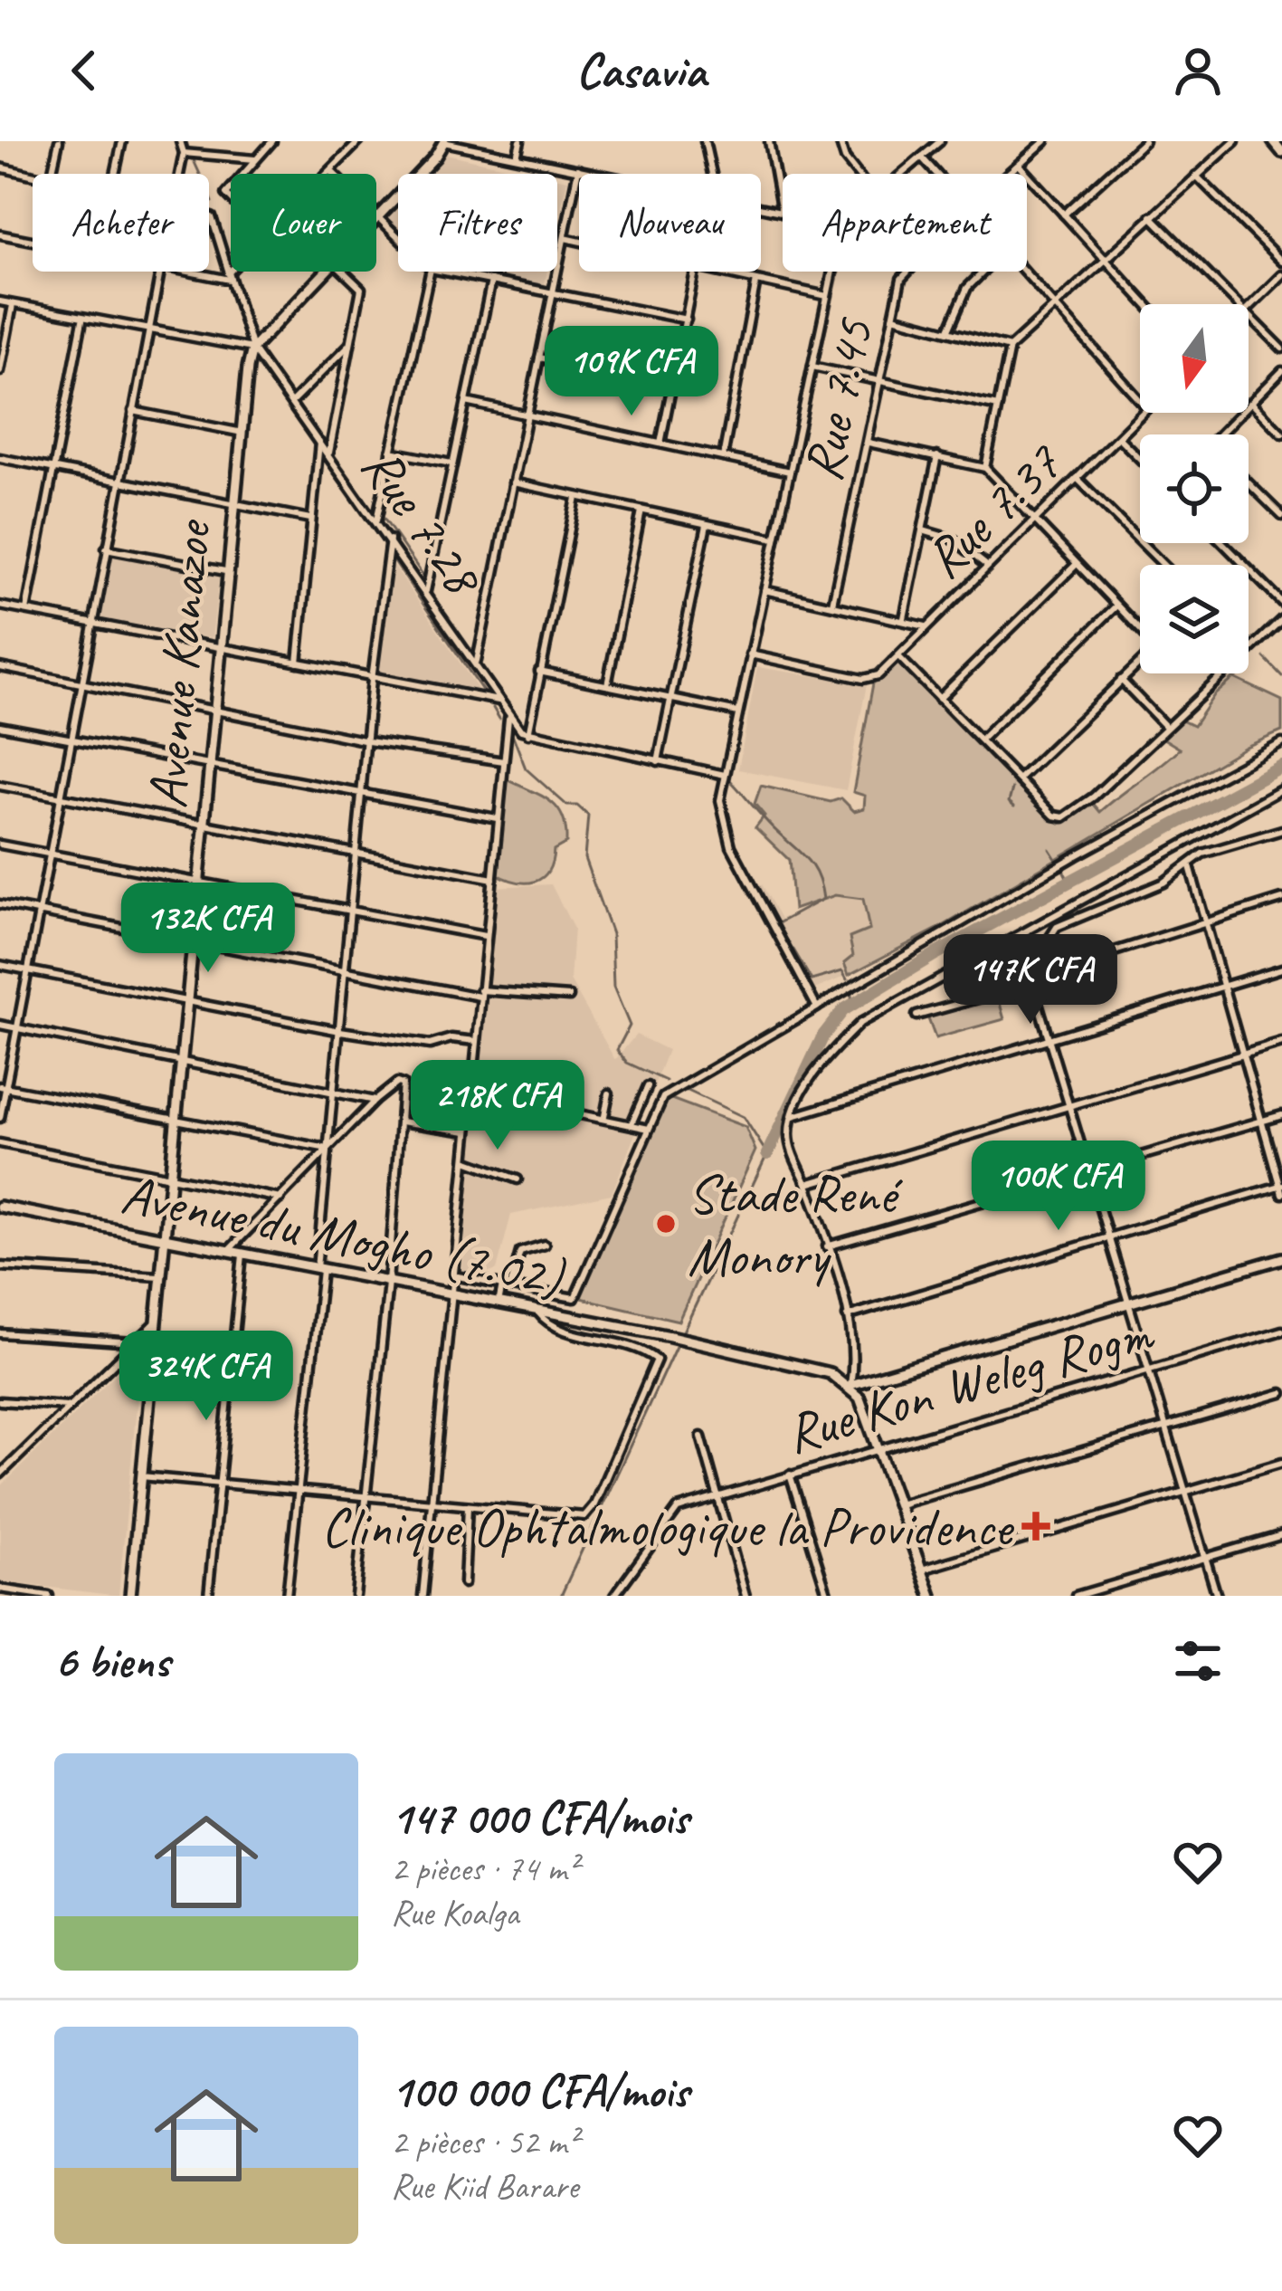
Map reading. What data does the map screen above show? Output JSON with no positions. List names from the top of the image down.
{
  "streets": {
    "street": [
      "Rue 7.45",
      "Rue 7.37",
      "Rue 7.28",
      "Avenue Kanazoe",
      "Avenue du Mogho (7.02)",
      "Rue Kon Weleg Rogm"
    ]
  },
  "crossings": [
    ["Rue 7.28", "Avenue Kanazoe"],
    ["Avenue Kanazoe", "Avenue du Mogho (7.02)"]
  ],
  "places": {
    "other": ["Stade René Monory"],
    "health": ["Clinique Ophtalmologique la Providence"]
  },
  "north": "bottom",
  "page": {
    "header": "Casavia",
    "chip": [
      "Acheter",
      "Louer",
      "Filtres",
      "Nouveau",
      "Appartement"
    ],
    "price": [
      "109K CFA",
      "132K CFA",
      "147K CFA",
      "218K CFA",
      "100K CFA",
      "324K CFA"
    ],
    "heading": "6 biens",
    "list": [
      {
        "name": "147 000 CFA/mois",
        "note": "2 pièces · 74 m² · Rue Koalga"
      },
      {
        "name": "100 000 CFA/mois",
        "note": "2 pièces · 52 m² · Rue Kiid Barare"
      }
    ]
  }
}
